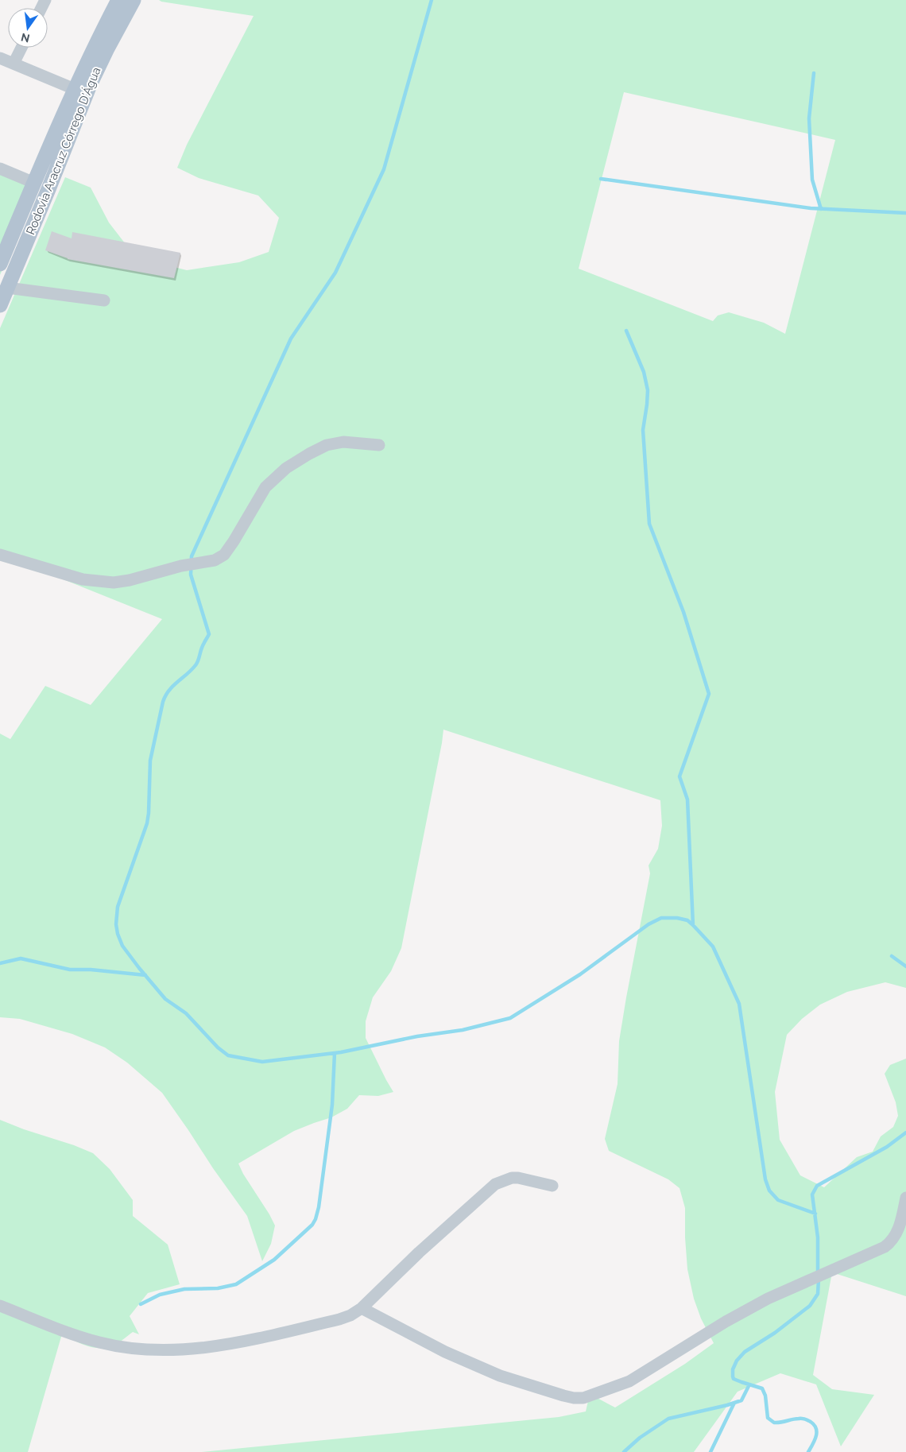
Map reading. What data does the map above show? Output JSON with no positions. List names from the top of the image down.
{
  "streets": {
    "main road": ["Rodovia Aracruz Córrego D'Água"]
  },
  "north": "bottom"
}
